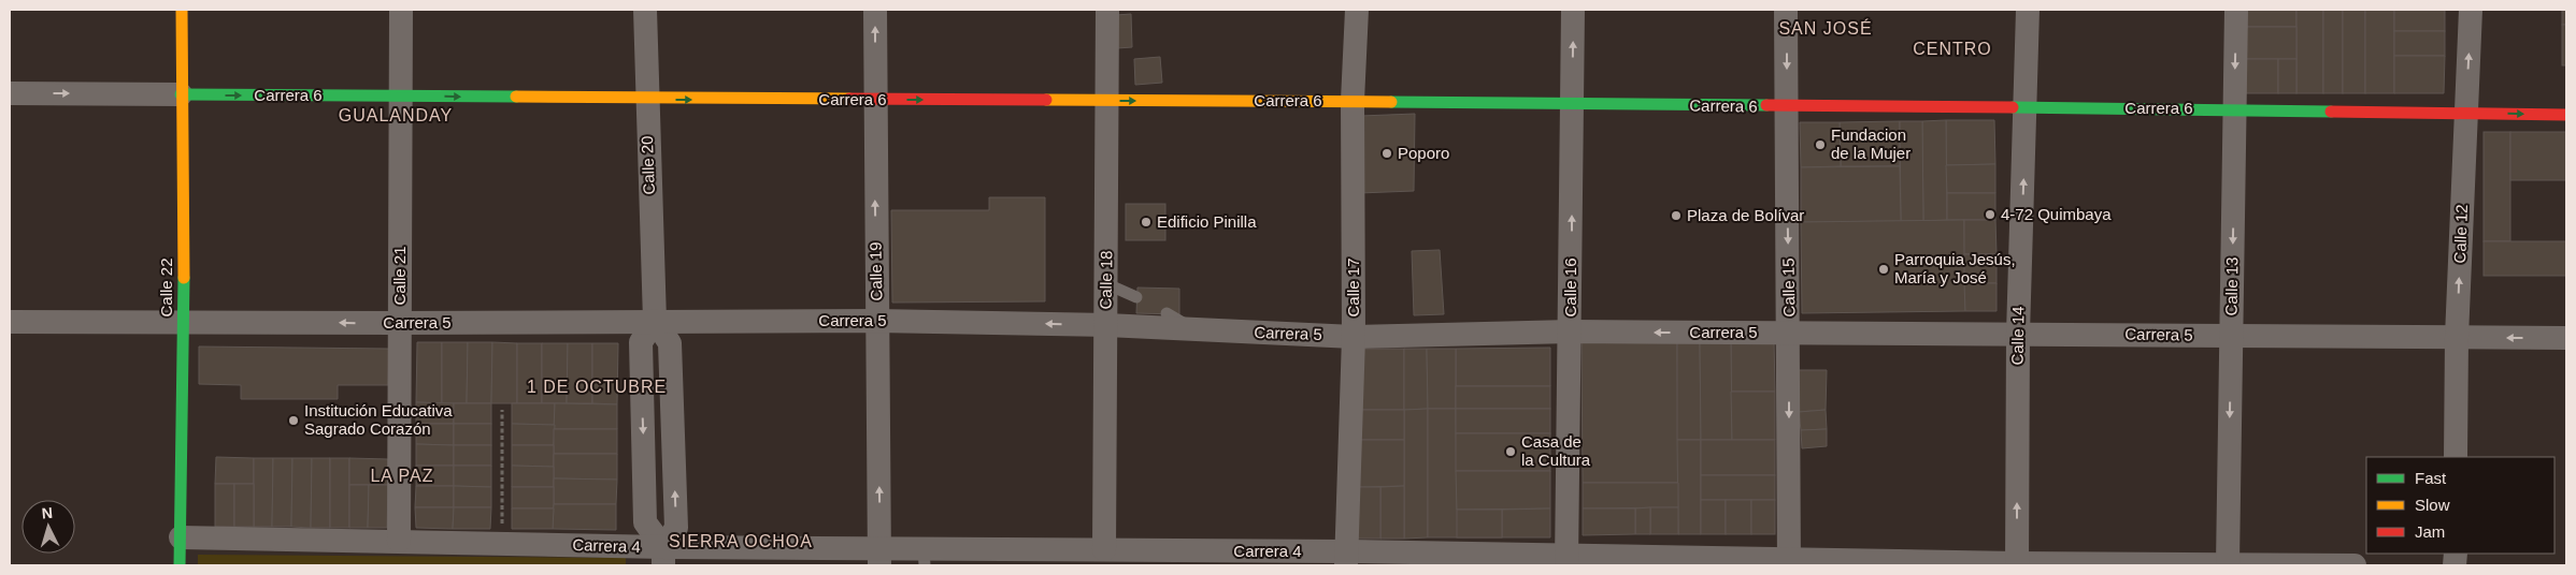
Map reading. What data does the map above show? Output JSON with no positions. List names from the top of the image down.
{
  "streets": {
    "main road": ["Carrera 6", "Calle 22"],
    "street": [
      "Calle 20",
      "Calle 12",
      "Calle 19",
      "Calle 21",
      "Calle 18",
      "Calle 13",
      "Calle 17",
      "Calle 16",
      "Calle 15",
      "Carrera 5",
      "Calle 14",
      "Carrera 4"
    ]
  },
  "crossings": [
    ["Carrera 6", "Calle 20"],
    ["Carrera 6", "Calle 12"],
    ["Carrera 6", "Calle 19"],
    ["Carrera 6", "Calle 21"],
    ["Carrera 6", "Calle 18"],
    ["Carrera 6", "Calle 13"],
    ["Carrera 6", "Calle 22"],
    ["Carrera 6", "Calle 17"],
    ["Carrera 6", "Calle 16"],
    ["Carrera 6", "Calle 15"],
    ["Carrera 6", "Calle 14"],
    ["Calle 20", "Carrera 5"],
    ["Calle 12", "Carrera 5"],
    ["Calle 19", "Carrera 5"],
    ["Calle 19", "Carrera 4"],
    ["Calle 21", "Carrera 5"],
    ["Calle 21", "Carrera 4"],
    ["Calle 18", "Carrera 5"],
    ["Calle 18", "Carrera 4"],
    ["Calle 13", "Carrera 5"],
    ["Calle 13", "Carrera 4"],
    ["Calle 22", "Carrera 5"],
    ["Calle 22", "Carrera 4"],
    ["Calle 17", "Carrera 5"],
    ["Calle 17", "Carrera 4"],
    ["Calle 16", "Carrera 5"],
    ["Calle 16", "Carrera 4"],
    ["Calle 15", "Carrera 5"],
    ["Calle 15", "Carrera 4"],
    ["Carrera 5", "Calle 14"],
    ["Calle 14", "Carrera 4"]
  ],
  "one_way": [
    "Carrera 6",
    "Calle 12",
    "Calle 13",
    "Calle 16",
    "Calle 15",
    "Calle 14"
  ],
  "districts": [
    "SAN JOSÉ",
    "CENTRO",
    "GUALANDAY",
    "1 DE OCTUBRE",
    "LA PAZ",
    "SIERRA OCHOA"
  ],
  "places": [
    "Fundacion de la Mujer",
    "Poporo",
    "4-72 Quimbaya",
    "Plaza de Bolívar",
    "Edificio Pinilla",
    "Parroquia Jesús, María y José",
    "Institución Educativa Sagrado Corazón",
    "Casa de la Cultura"
  ],
  "legend": ["Fast", "Slow", "Jam"],
  "north": "top"
}
